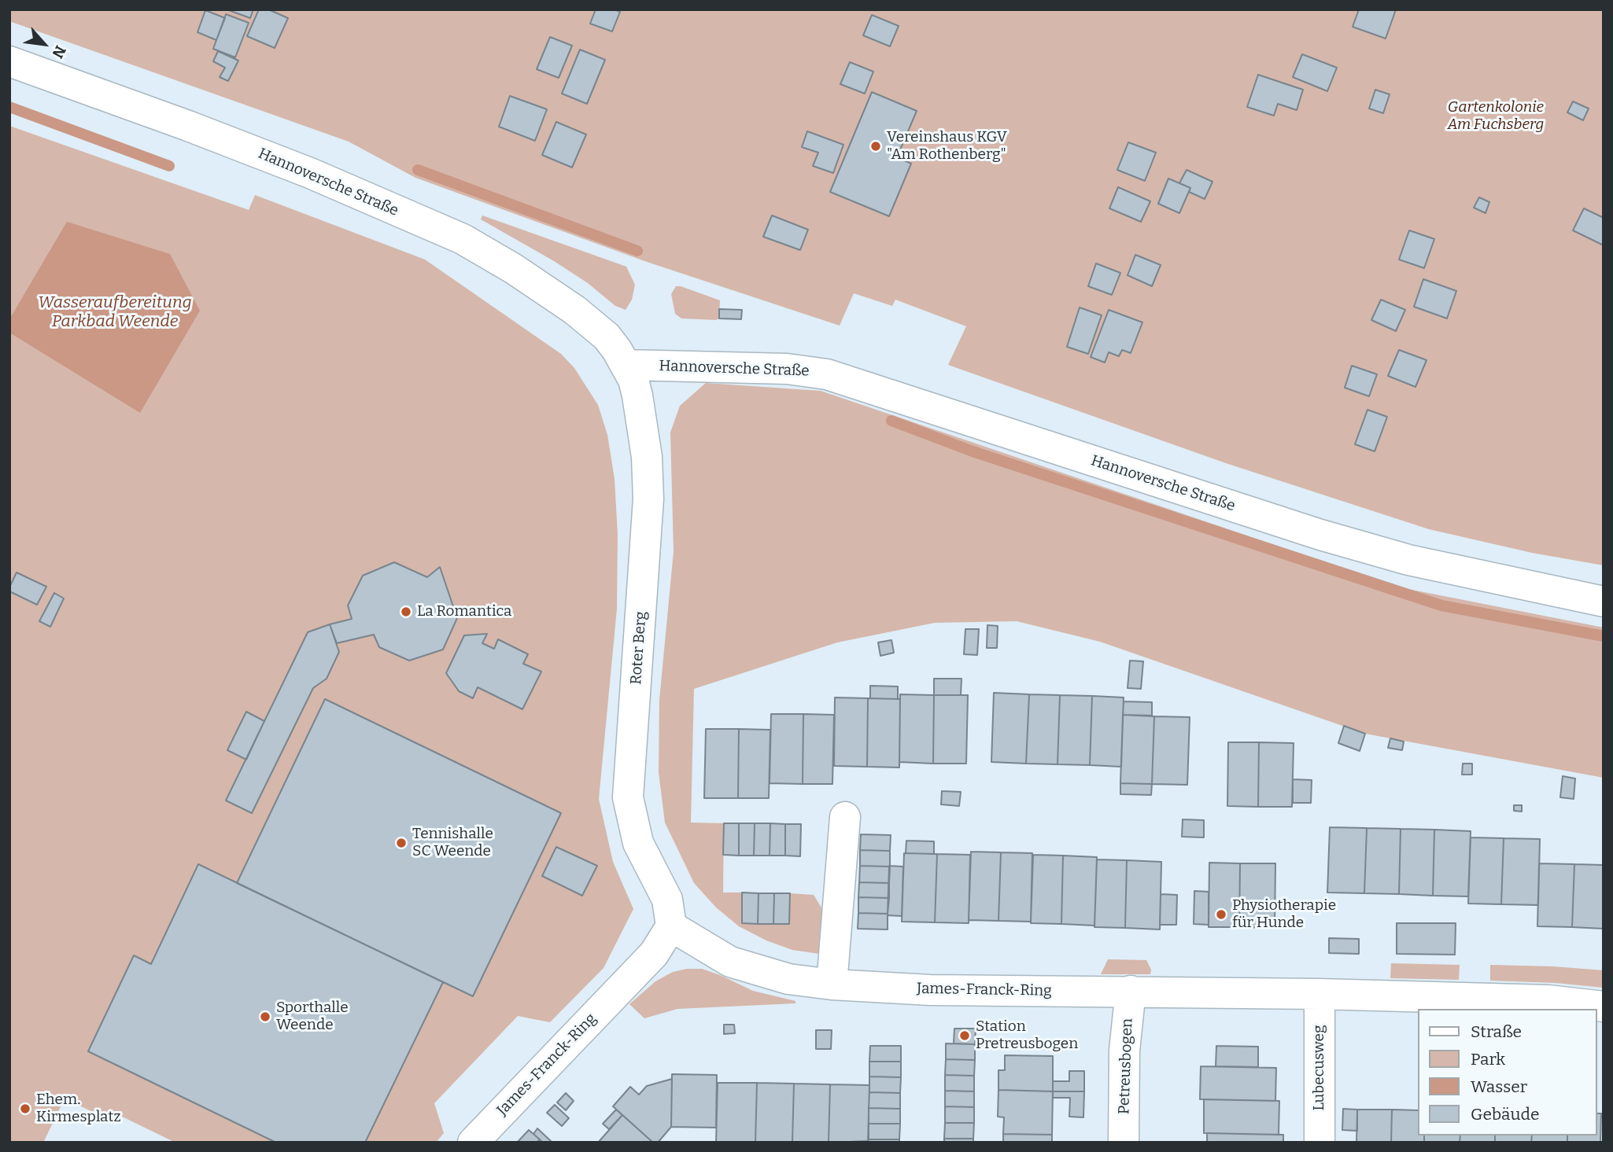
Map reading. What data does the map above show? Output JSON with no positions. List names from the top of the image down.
{
  "streets": {
    "street": [
      "Hannoversche Straße",
      "Roter Berg",
      "James-Franck-Ring",
      "Petreusbogen",
      "Lubecusweg"
    ]
  },
  "crossings": [
    ["Hannoversche Straße", "Roter Berg"],
    ["Roter Berg", "James-Franck-Ring"],
    ["James-Franck-Ring", "Petreusbogen"],
    ["James-Franck-Ring", "Lubecusweg"]
  ],
  "water": ["Wasseraufbereitung Parkbad Weende"],
  "parks": ["Gartenkolonie Am Fuchsberg"],
  "places": [
    "Vereinshaus KGV \"Am Rothenberg\"",
    "La Romantica",
    "Tennishalle SC Weende",
    "Physiotherapie für Hunde",
    "Sporthalle Weende",
    "Station Pretreusbogen",
    "Ehem. Kirmesplatz"
  ],
  "legend": [
    "Straße",
    "Park",
    "Wasser",
    "Gebäude"
  ],
  "north": "bottom right"
}
